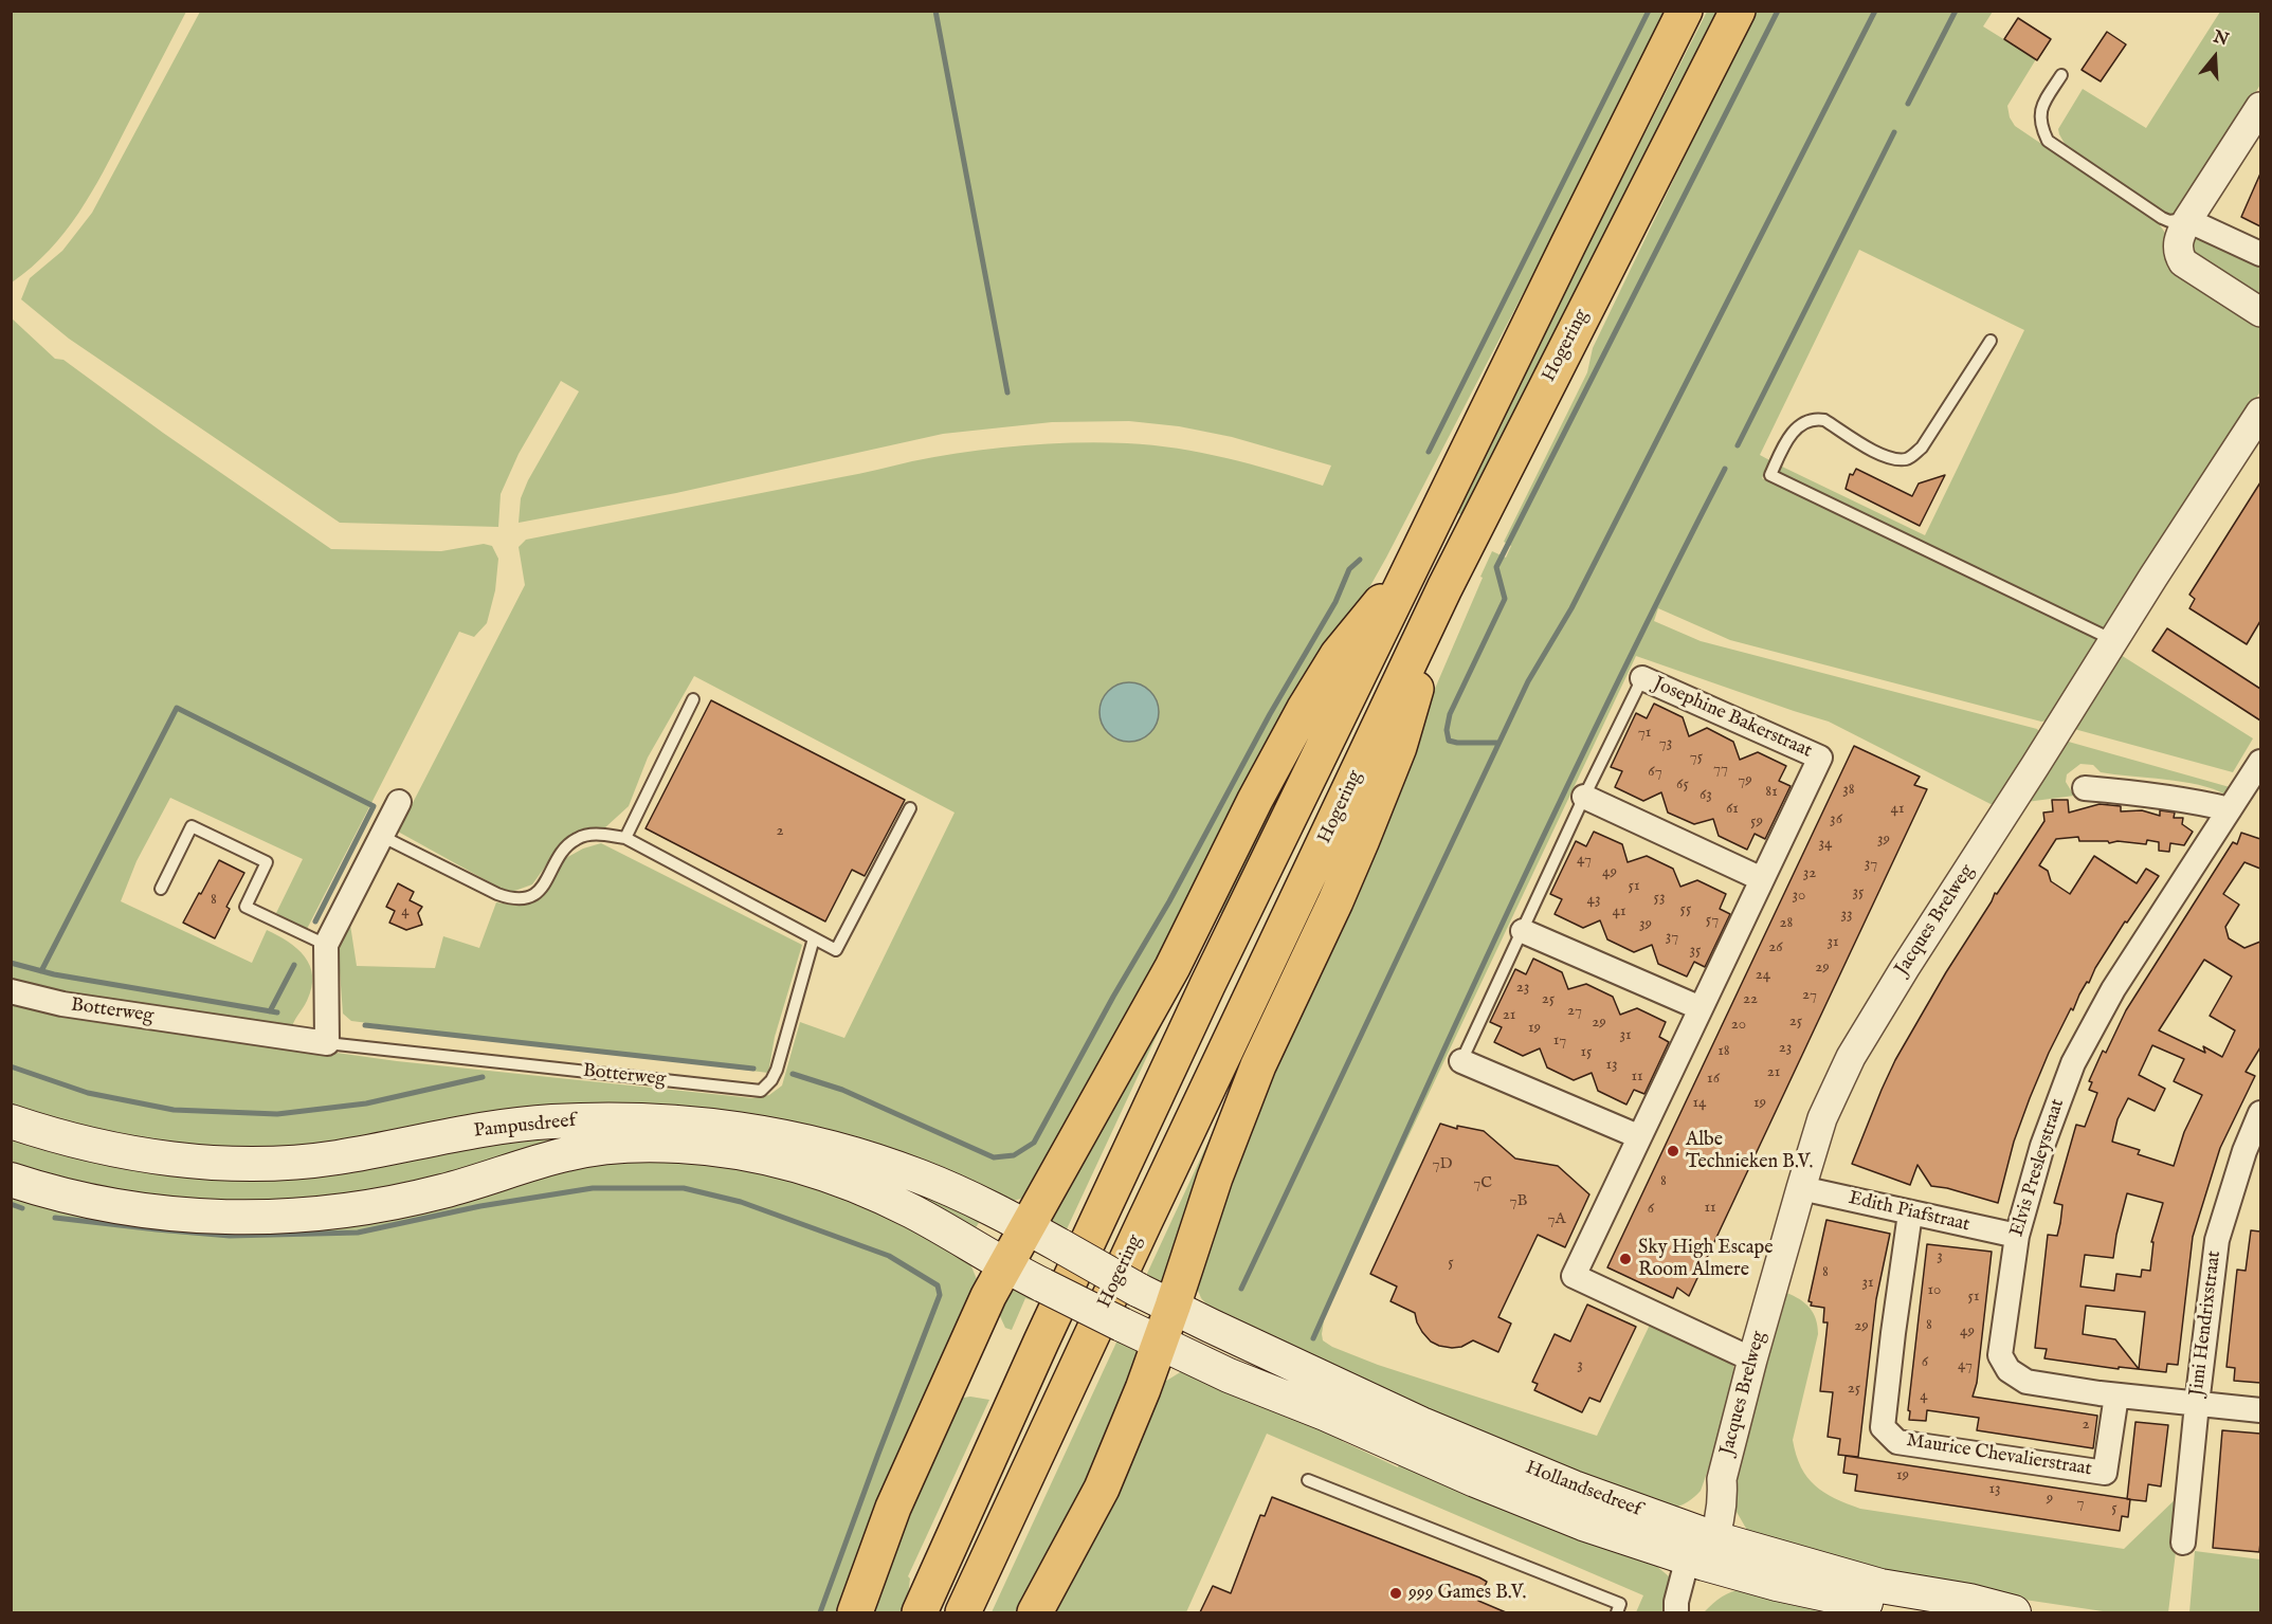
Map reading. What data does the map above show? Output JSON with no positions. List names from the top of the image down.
{
  "streets": {
    "highway": ["Hogering"],
    "main road": ["Pampusdreef", "Hollandsedreef"],
    "street": [
      "Josephine Bakerstraat",
      "Jacques Brelweg",
      "Botterweg",
      "Elvis Presleystraat",
      "Edith Piafstraat",
      "Jimi Hendrixstraat",
      "Maurice Chevalierstraat"
    ]
  },
  "crossings": [
    ["Josephine Bakerstraat", "Jacques Brelweg"],
    ["Jacques Brelweg", "Edith Piafstraat"],
    ["Jacques Brelweg", "Hollandsedreef"],
    ["Pampusdreef", "Hollandsedreef"],
    ["Elvis Presleystraat", "Edith Piafstraat"],
    ["Elvis Presleystraat", "Jimi Hendrixstraat"],
    ["Elvis Presleystraat", "Maurice Chevalierstraat"],
    ["Edith Piafstraat", "Maurice Chevalierstraat"]
  ],
  "places": ["Albe Technieken B.V.", "Sky High Escape Room Almere", "999 Games B.V."],
  "house_numbers": [
    "71",
    "73",
    "75",
    "77",
    "67",
    "79",
    "65",
    "38",
    "81",
    "63",
    "61",
    "41",
    "36",
    "59",
    "2",
    "39",
    "34",
    "47",
    "37",
    "49",
    "32",
    "51",
    "35",
    "30",
    "53",
    "8",
    "43",
    "55",
    "4",
    "41",
    "33",
    "57",
    "28",
    "39",
    "37",
    "31",
    "26",
    "35",
    "29",
    "24",
    "23",
    "27",
    "25",
    "22",
    "27",
    "21",
    "25",
    "29",
    "20",
    "19",
    "31",
    "17",
    "23",
    "18",
    "15",
    "13",
    "21",
    "11",
    "16",
    "14",
    "19",
    "7D",
    "8",
    "7C",
    "7B",
    "11",
    "6",
    "7A",
    "3",
    "5",
    "8",
    "31",
    "10",
    "51",
    "8",
    "29",
    "49",
    "6",
    "3",
    "47",
    "25",
    "4",
    "2",
    "19",
    "13",
    "9",
    "7",
    "5"
  ],
  "north": "top"
}
